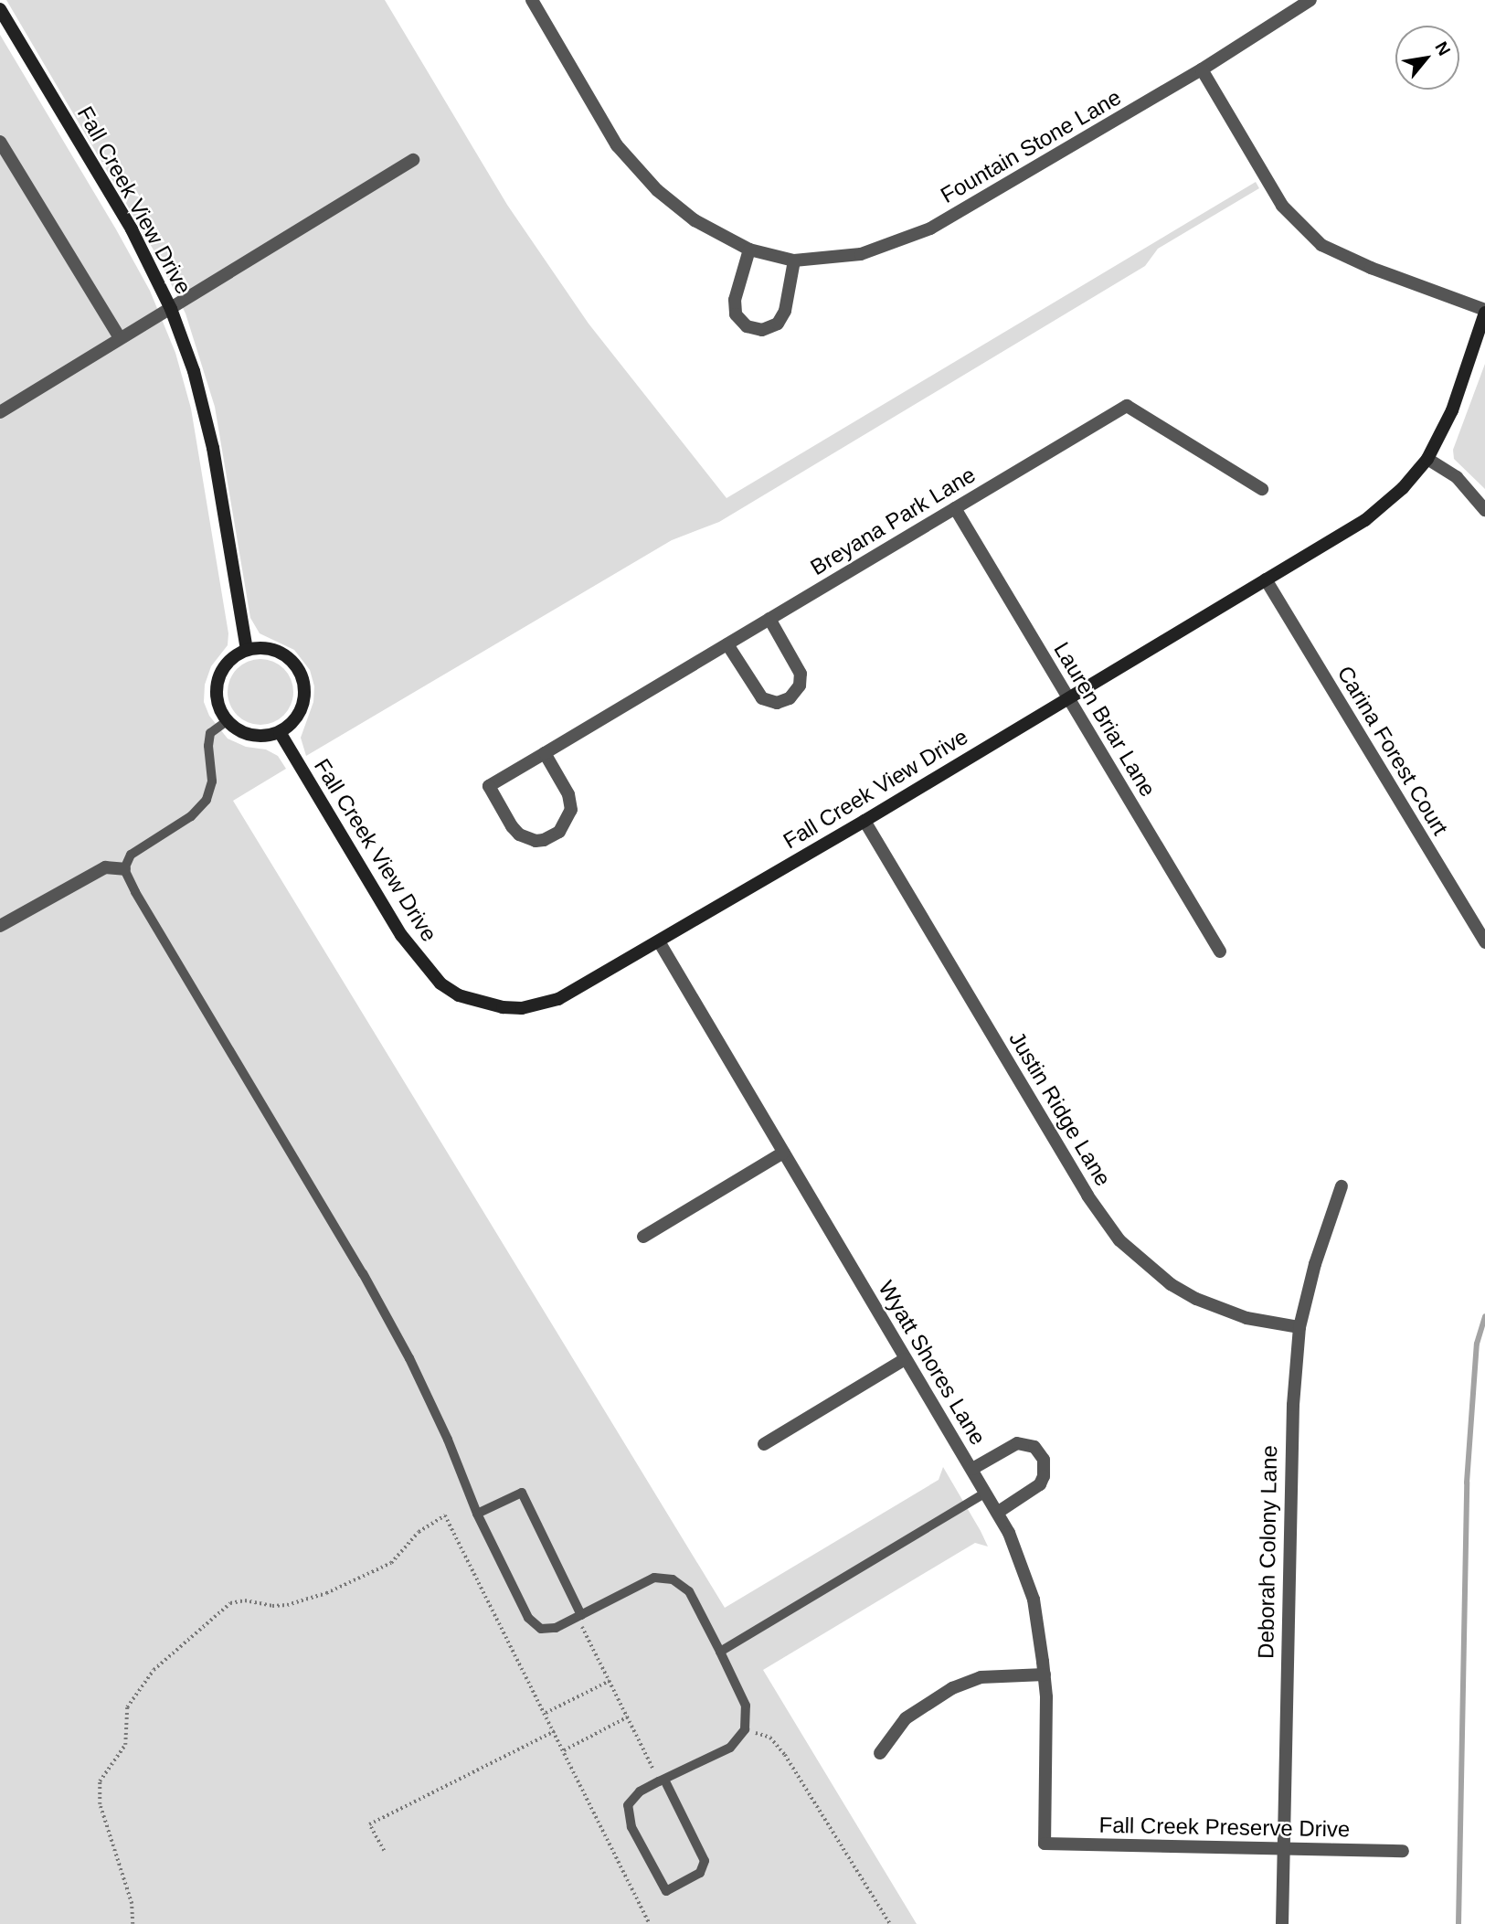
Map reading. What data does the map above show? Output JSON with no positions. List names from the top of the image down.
{
  "streets": {
    "street": [
      "Fountain Stone Lane",
      "Fall Creek View Drive",
      "Breyana Park Lane",
      "Lauren Briar Lane",
      "Carina Forest Court",
      "Justin Ridge Lane",
      "Wyatt Shores Lane",
      "Deborah Colony Lane",
      "Fall Creek Preserve Drive"
    ]
  },
  "crossings": [
    ["Fall Creek View Drive", "Lauren Briar Lane"],
    ["Fall Creek View Drive", "Carina Forest Court"],
    ["Fall Creek View Drive", "Justin Ridge Lane"],
    ["Fall Creek View Drive", "Wyatt Shores Lane"],
    ["Breyana Park Lane", "Lauren Briar Lane"],
    ["Justin Ridge Lane", "Deborah Colony Lane"],
    ["Wyatt Shores Lane", "Fall Creek Preserve Drive"],
    ["Deborah Colony Lane", "Fall Creek Preserve Drive"]
  ],
  "north": "top right"
}
